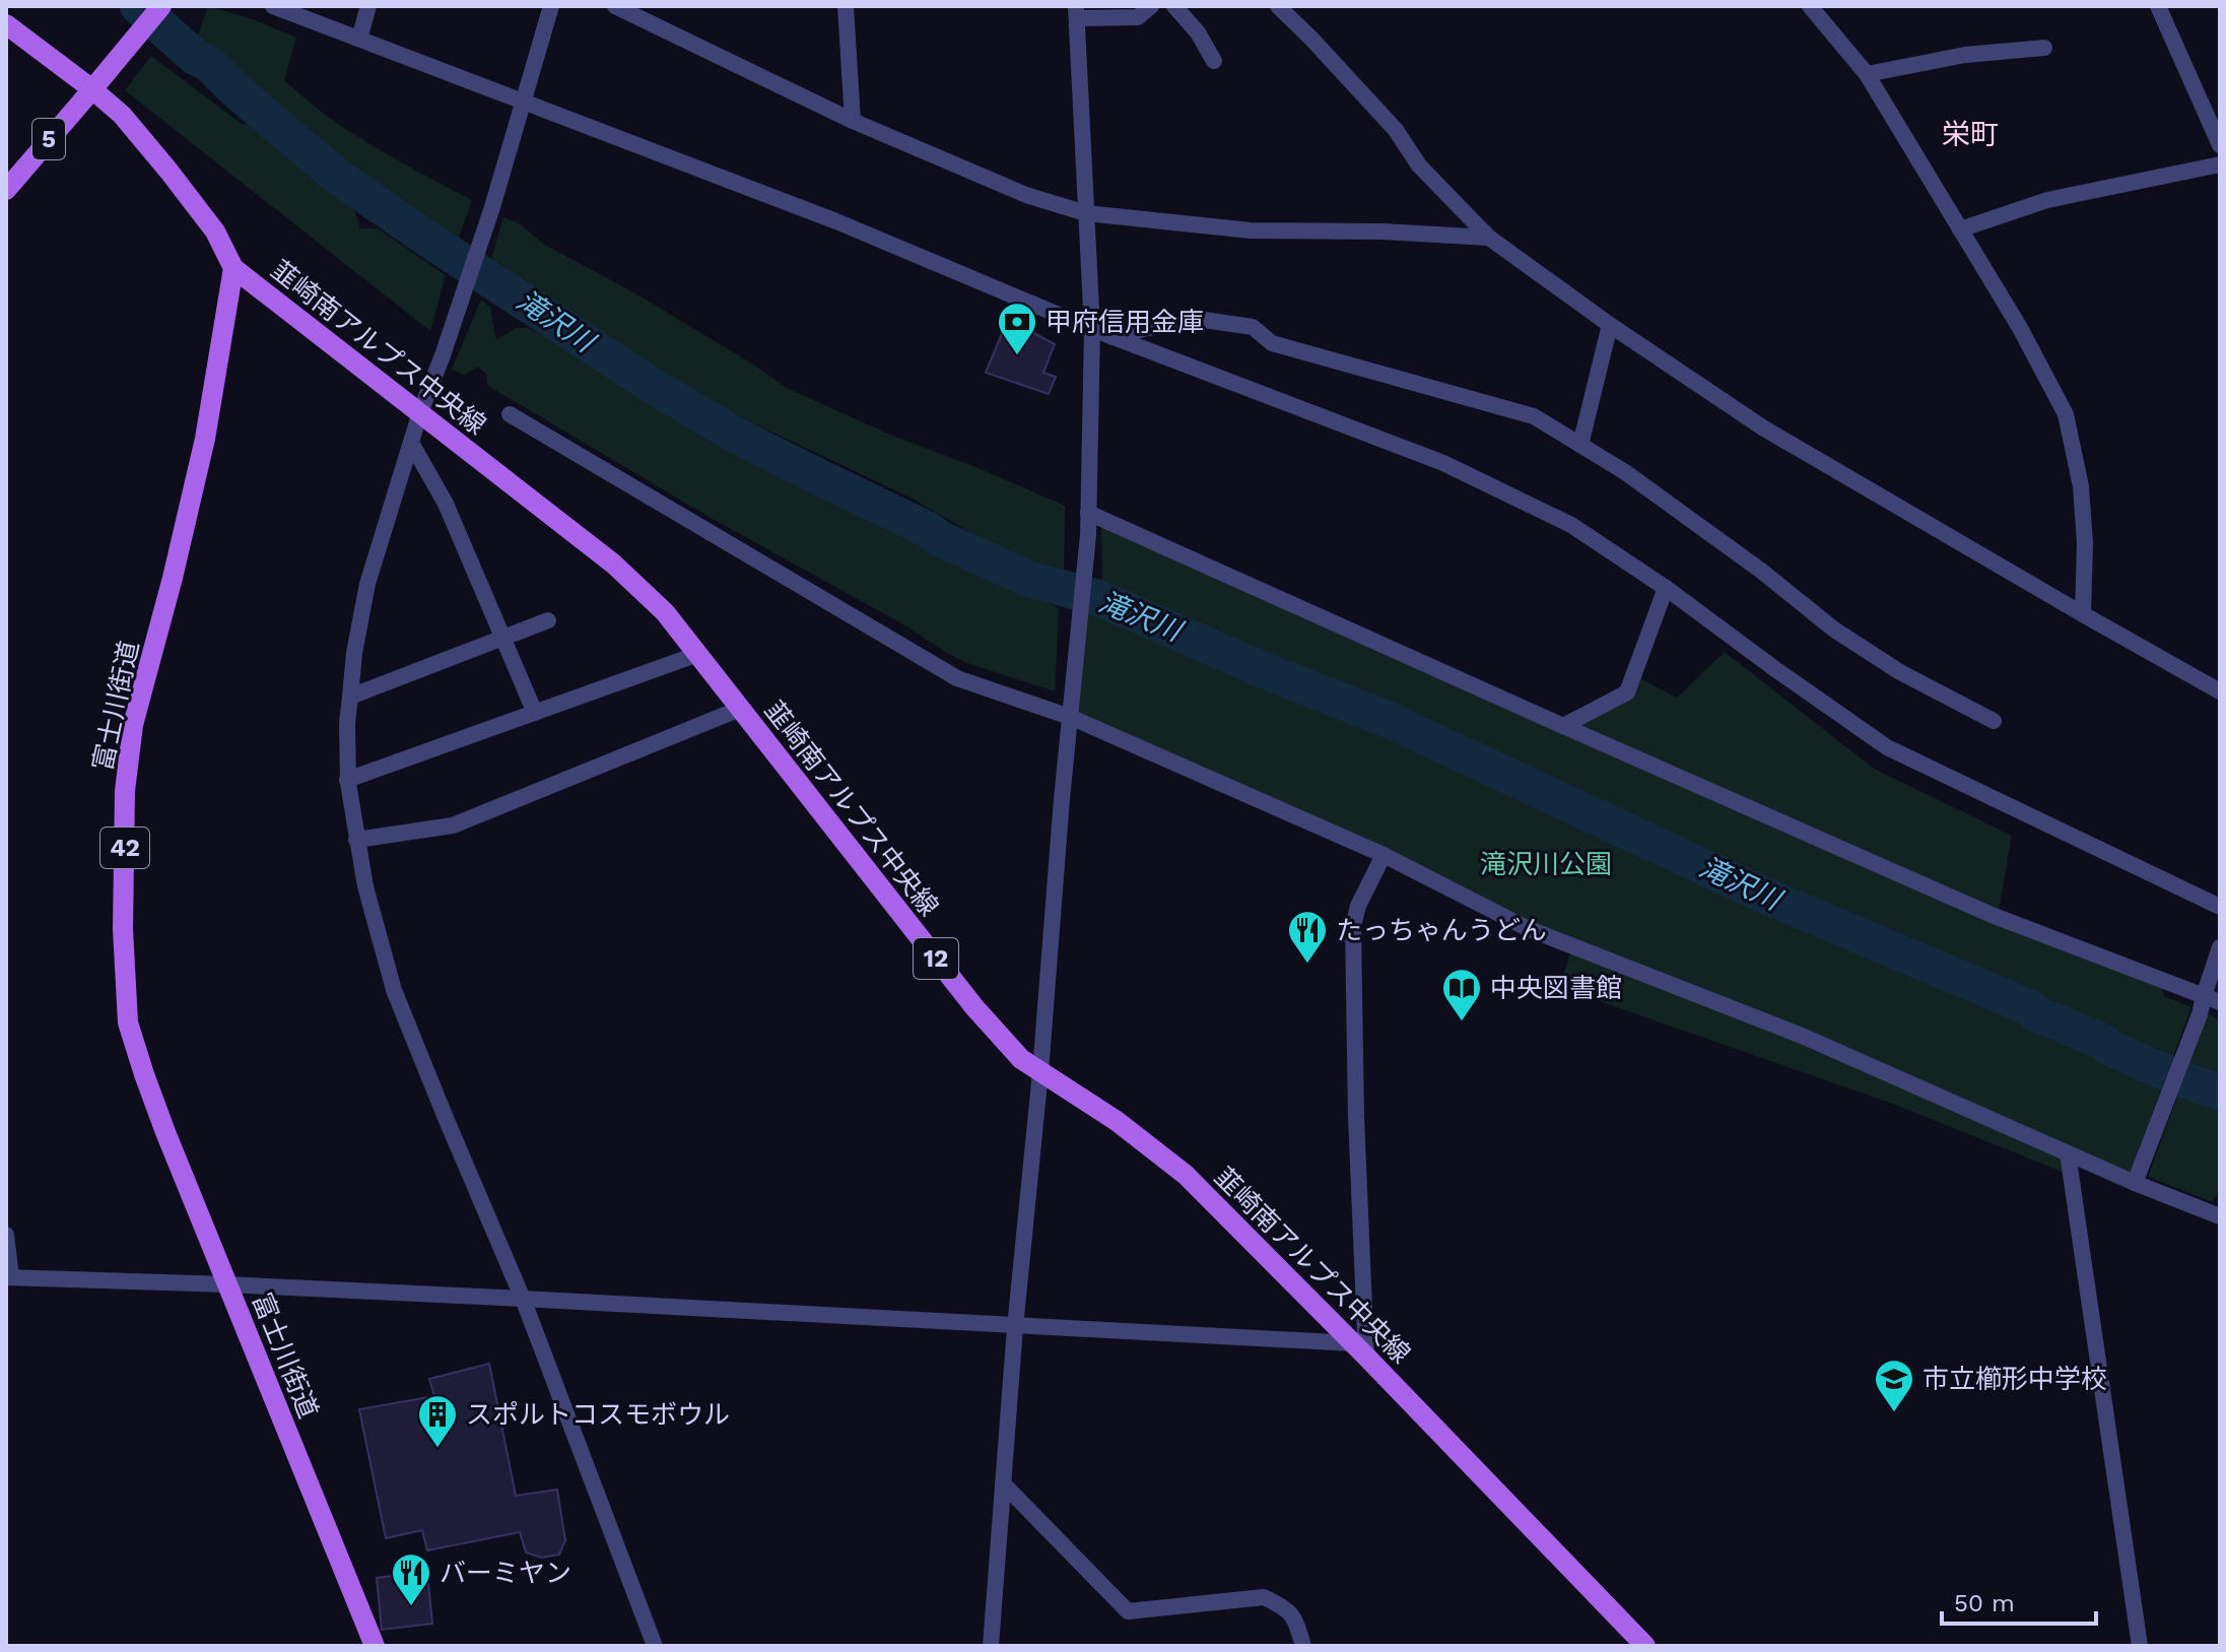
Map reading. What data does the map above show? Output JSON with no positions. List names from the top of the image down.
{
  "streets": {
    "main road": [
      "5",
      "韮崎南アルプス中央線",
      "富士川街道",
      "42",
      "12"
    ]
  },
  "crossings": [
    ["韮崎南アルプス中央線", "富士川街道"]
  ],
  "districts": ["栄町"],
  "water": ["滝沢川"],
  "parks": ["滝沢川公園"],
  "places": {
    "bank": ["甲府信用金庫"],
    "restaurant": ["たっちゃんうどん", "バーミヤン"],
    "library": ["中央図書館"],
    "school or university": ["市立櫛形中学校"],
    "building": ["スポルトコスモボウル"]
  },
  "scale_bar": "50 m"
}
